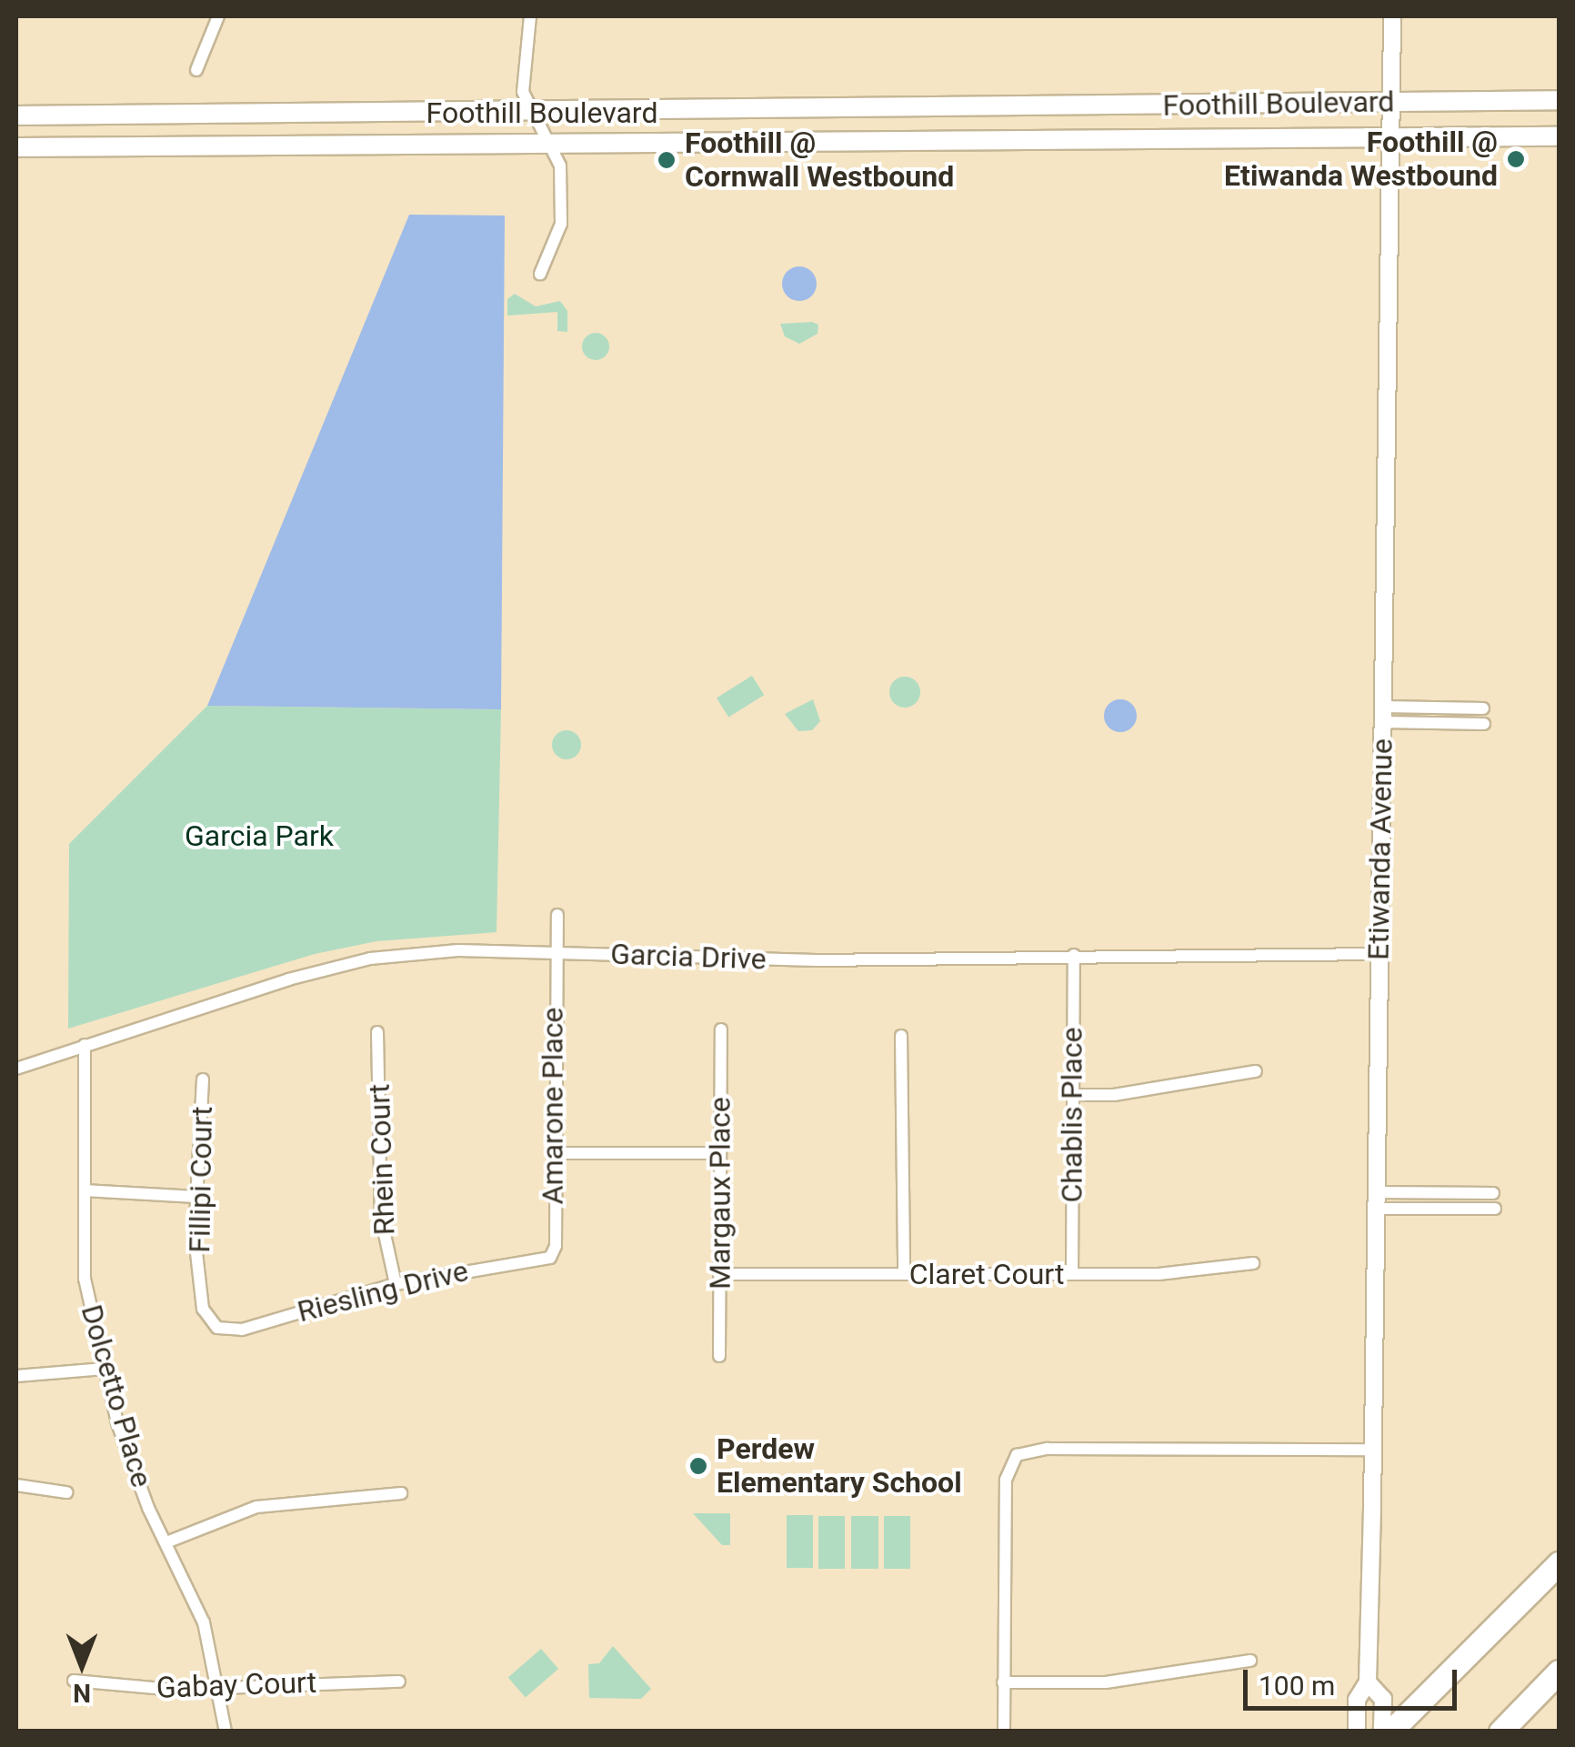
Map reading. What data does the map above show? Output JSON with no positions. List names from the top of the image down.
{
  "streets": {
    "main road": ["Foothill Boulevard", "Etiwanda Avenue"],
    "street": [
      "Garcia Drive",
      "Amarone Place",
      "Chablis Place",
      "Rhein Court",
      "Fillipi Court",
      "Margaux Place",
      "Claret Court",
      "Riesling Drive",
      "Dolcetto Place",
      "Gabay Court"
    ]
  },
  "crossings": [
    ["Foothill Boulevard", "Etiwanda Avenue"],
    ["Etiwanda Avenue", "Garcia Drive"],
    ["Garcia Drive", "Amarone Place"],
    ["Garcia Drive", "Chablis Place"],
    ["Garcia Drive", "Dolcetto Place"],
    ["Amarone Place", "Riesling Drive"],
    ["Chablis Place", "Claret Court"],
    ["Rhein Court", "Riesling Drive"],
    ["Fillipi Court", "Riesling Drive"],
    ["Margaux Place", "Claret Court"],
    ["Dolcetto Place", "Gabay Court"]
  ],
  "parks": ["Garcia Park"],
  "places": ["Foothill @ Etiwanda Westbound", "Foothill @ Cornwall Westbound", "Perdew Elementary School"],
  "scale_bar": "100 m",
  "north": "bottom"
}
